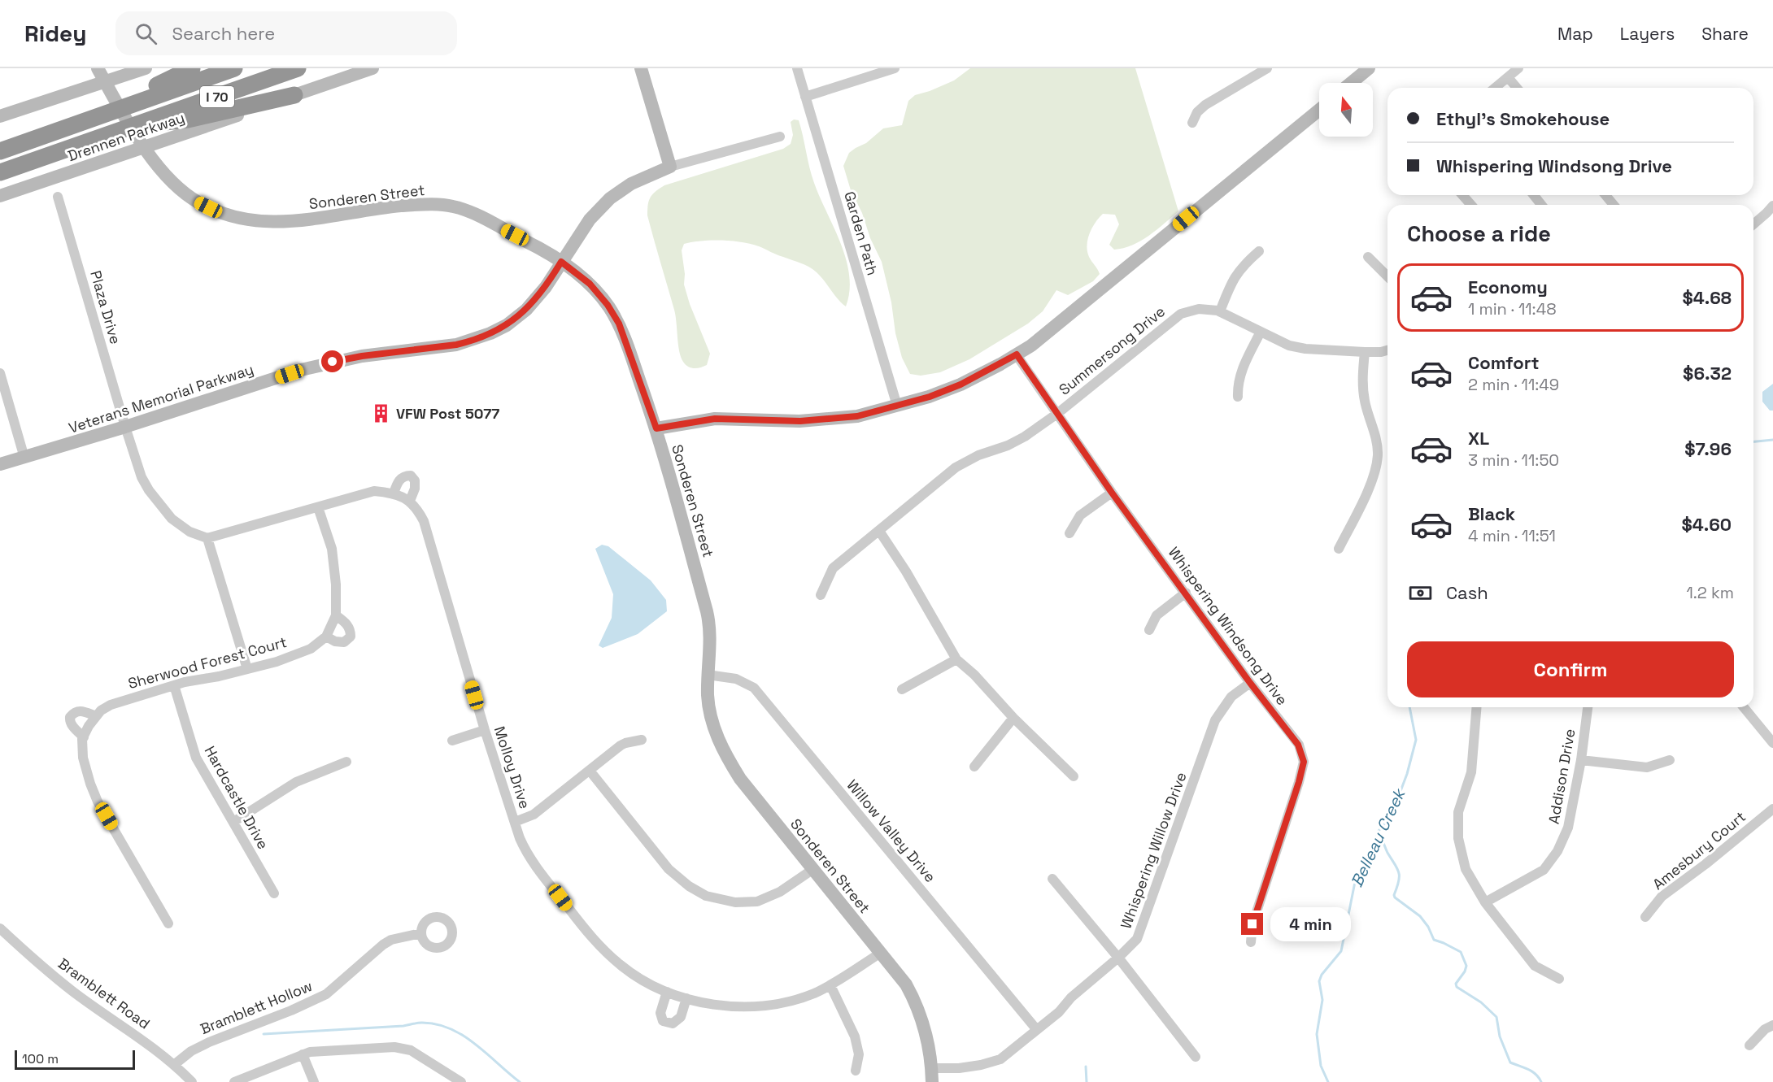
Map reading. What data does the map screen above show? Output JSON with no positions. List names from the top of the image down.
{
  "streets": {
    "highway": ["I 70"],
    "street": [
      "Drennen Parkway",
      "Sonderen Street",
      "Garden Path",
      "Plaza Drive",
      "Summersong Drive",
      "Veterans Memorial Parkway",
      "Whispering Windsong Drive",
      "Sherwood Forest Court",
      "Molloy Drive",
      "Addison Drive",
      "Hardcastle Drive",
      "Willow Valley Drive",
      "Whispering Willow Drive",
      "Amesbury Court",
      "Bramblett Road",
      "Bramblett Hollow"
    ]
  },
  "crossings": [
    ["Sonderen Street", "Veterans Memorial Parkway"],
    ["Sonderen Street", "Molloy Drive"],
    ["Sonderen Street", "Willow Valley Drive"],
    ["Sonderen Street", "Whispering Willow Drive"],
    ["Plaza Drive", "Veterans Memorial Parkway"],
    ["Summersong Drive", "Whispering Windsong Drive"],
    ["Whispering Windsong Drive", "Whispering Willow Drive"],
    ["Sherwood Forest Court", "Hardcastle Drive"],
    ["Willow Valley Drive", "Whispering Willow Drive"],
    ["Bramblett Road", "Bramblett Hollow"]
  ],
  "water": ["Belleau Creek"],
  "places": {
    "building": ["VFW Post 5077"]
  },
  "scale_bar": "100 m",
  "north": "top",
  "page": {
    "header": "Ridey",
    "search": "Search here",
    "nav": ["Map", "Layers", "Share"],
    "banner": ["Ethyl's Smokehouse", "Whispering Windsong Drive"],
    "heading": "Choose a ride",
    "list": [
      {
        "name": "Economy",
        "note": "1 min · 11:48",
        "value": "$4.68"
      },
      {
        "name": "Comfort",
        "note": "2 min · 11:49",
        "value": "$6.32"
      },
      {
        "name": "XL",
        "note": "3 min · 11:50",
        "value": "$7.96"
      },
      {
        "name": "Black",
        "note": "4 min · 11:51",
        "value": "$4.60"
      }
    ],
    "pay": ["Cash", "1.2 km"],
    "buttons": "Confirm",
    "bubble": "4 min",
    "scale": "100 m"
  }
}
